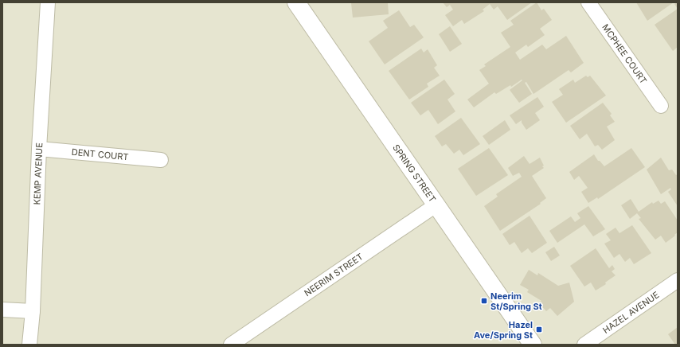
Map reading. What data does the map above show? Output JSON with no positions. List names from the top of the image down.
{
  "streets": {
    "street": [
      "MCPHEE COURT",
      "DENT COURT",
      "KEMP AVENUE",
      "SPRING STREET",
      "NEERIM STREET",
      "HAZEL AVENUE"
    ]
  },
  "crossings": [
    ["DENT COURT", "KEMP AVENUE"],
    ["SPRING STREET", "NEERIM STREET"]
  ],
  "places": {
    "transit": ["Neerim St/Spring St", "Hazel Ave/Spring St"]
  }
}
